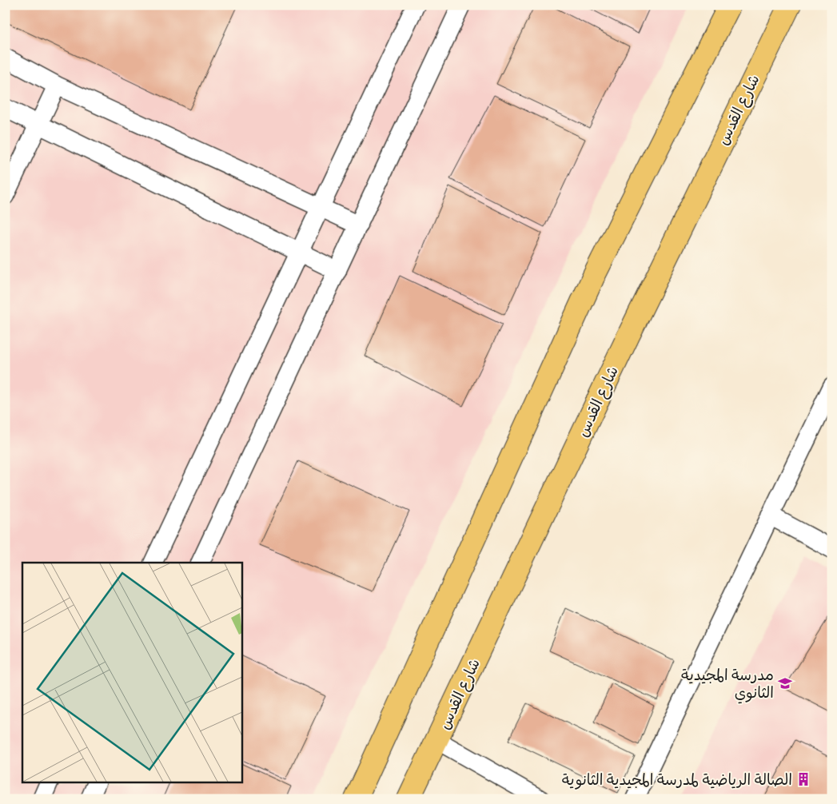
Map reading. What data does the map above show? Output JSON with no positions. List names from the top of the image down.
{
  "streets": {
    "main road": ["شارع القدس"]
  },
  "places": {
    "school or university": ["مدرسة المجيدية الثانوي"],
    "building": ["الصالة الرياضية لمدرسة المجيدية الثانوية"]
  }
}
